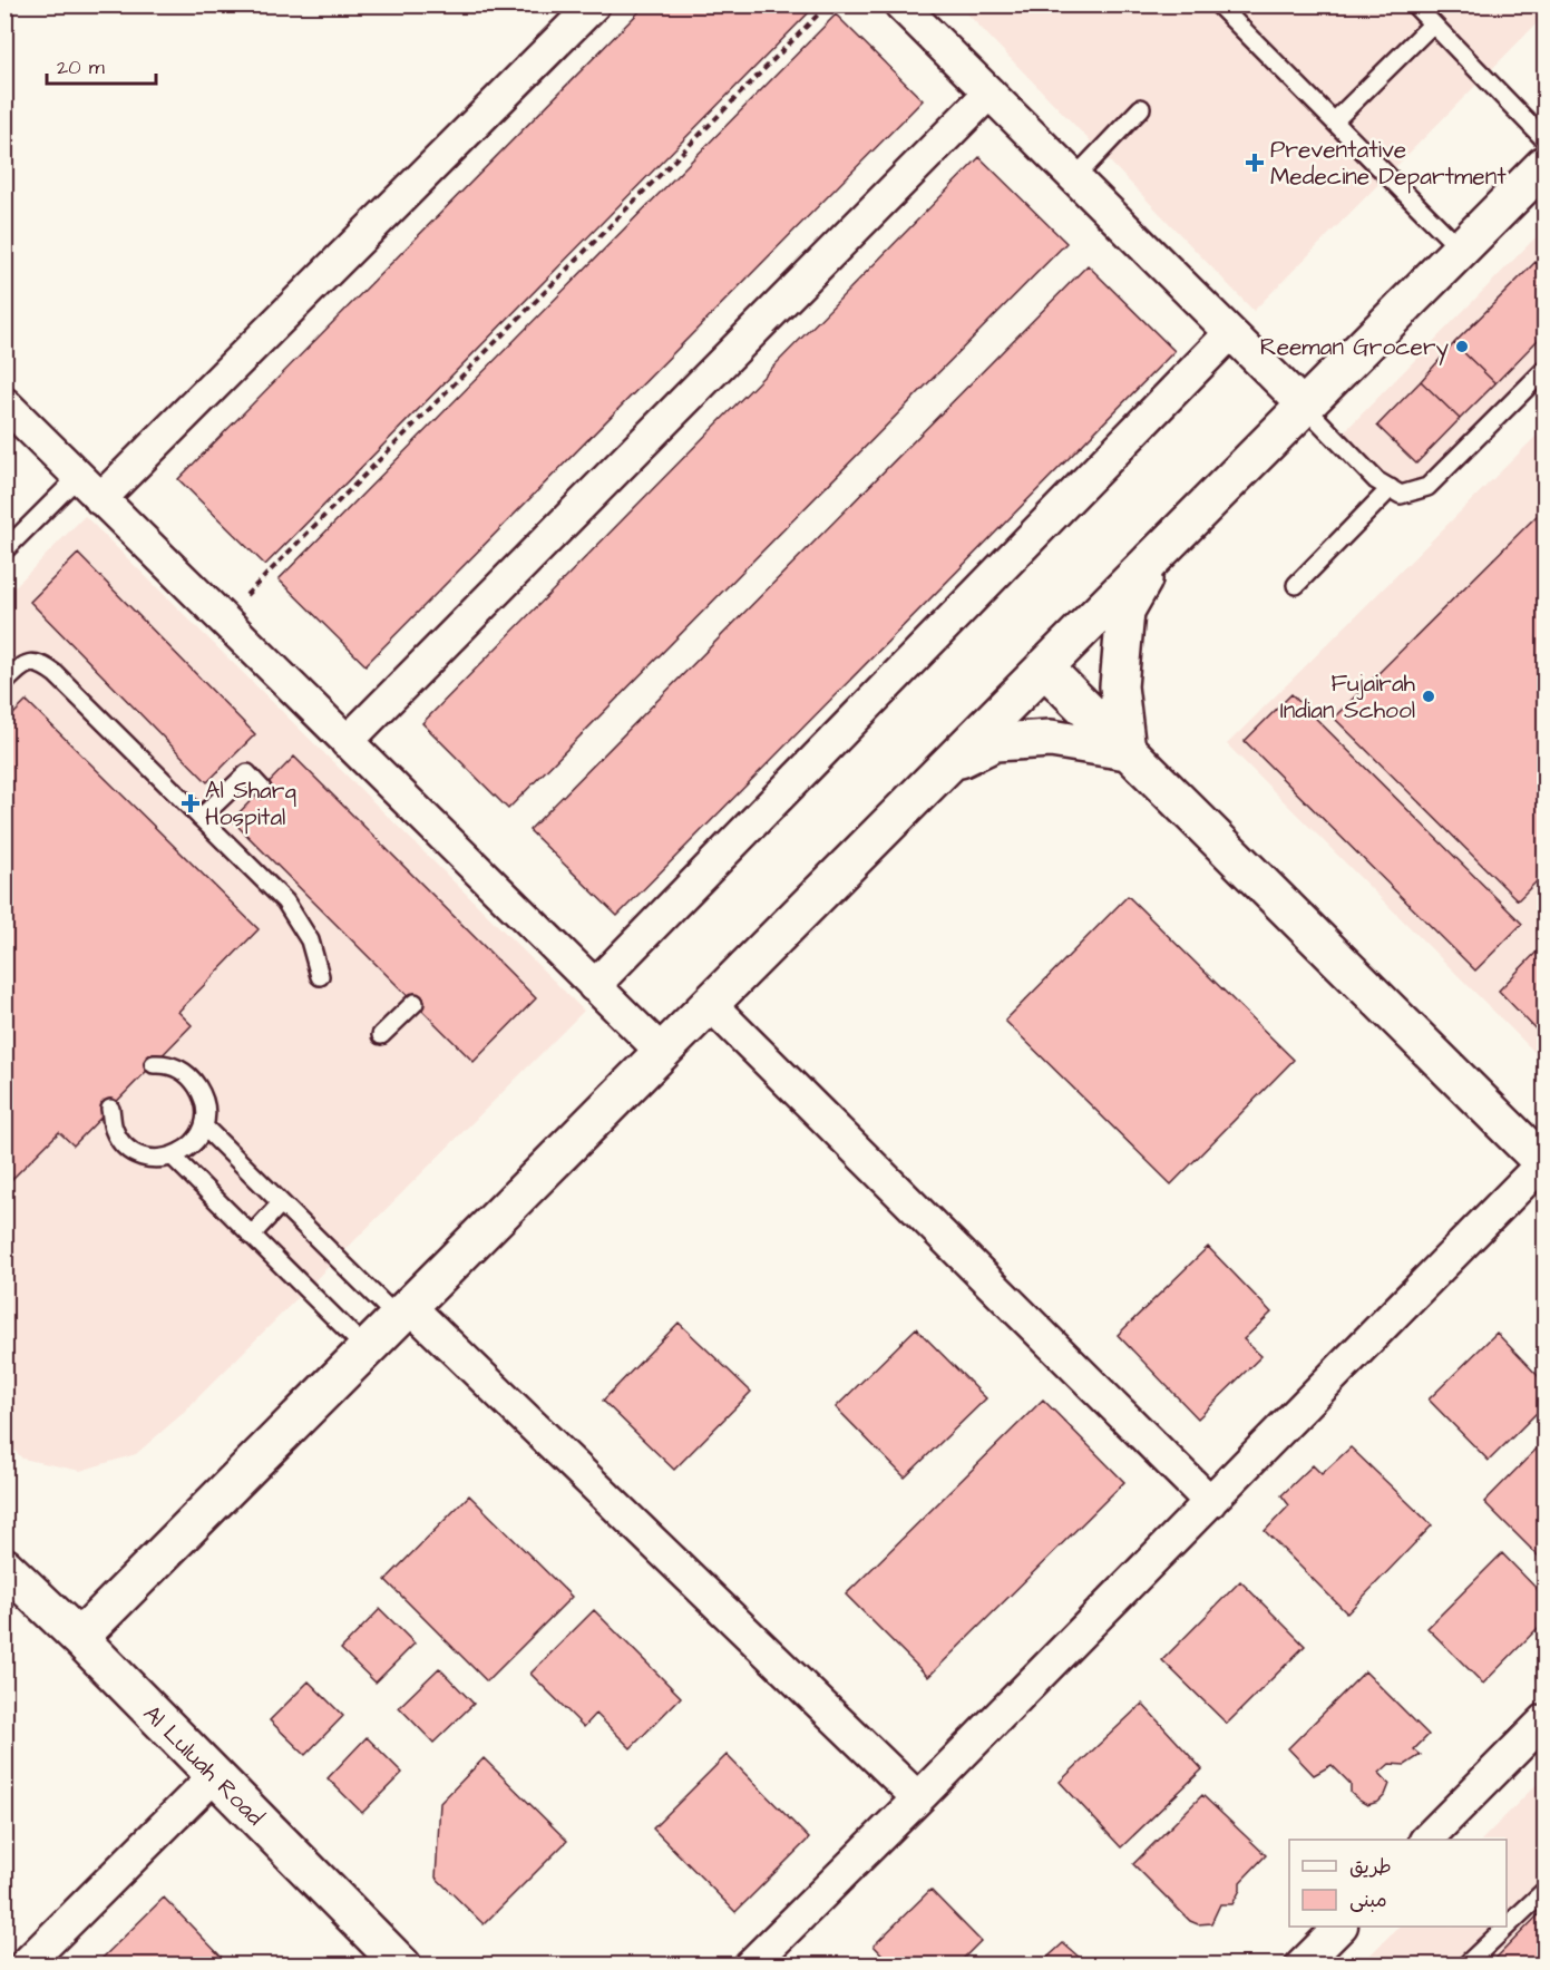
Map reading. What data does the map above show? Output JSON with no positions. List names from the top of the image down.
{
  "streets": {
    "street": ["Al Luluah Road"]
  },
  "places": {
    "health": ["Preventative Medecine Department", "Al Sharq Hospital"],
    "other": ["Reeman Grocery", "Fujairah Indian School"]
  },
  "legend": ["طريق", "مبنى"],
  "scale_bar": "20 m"
}
